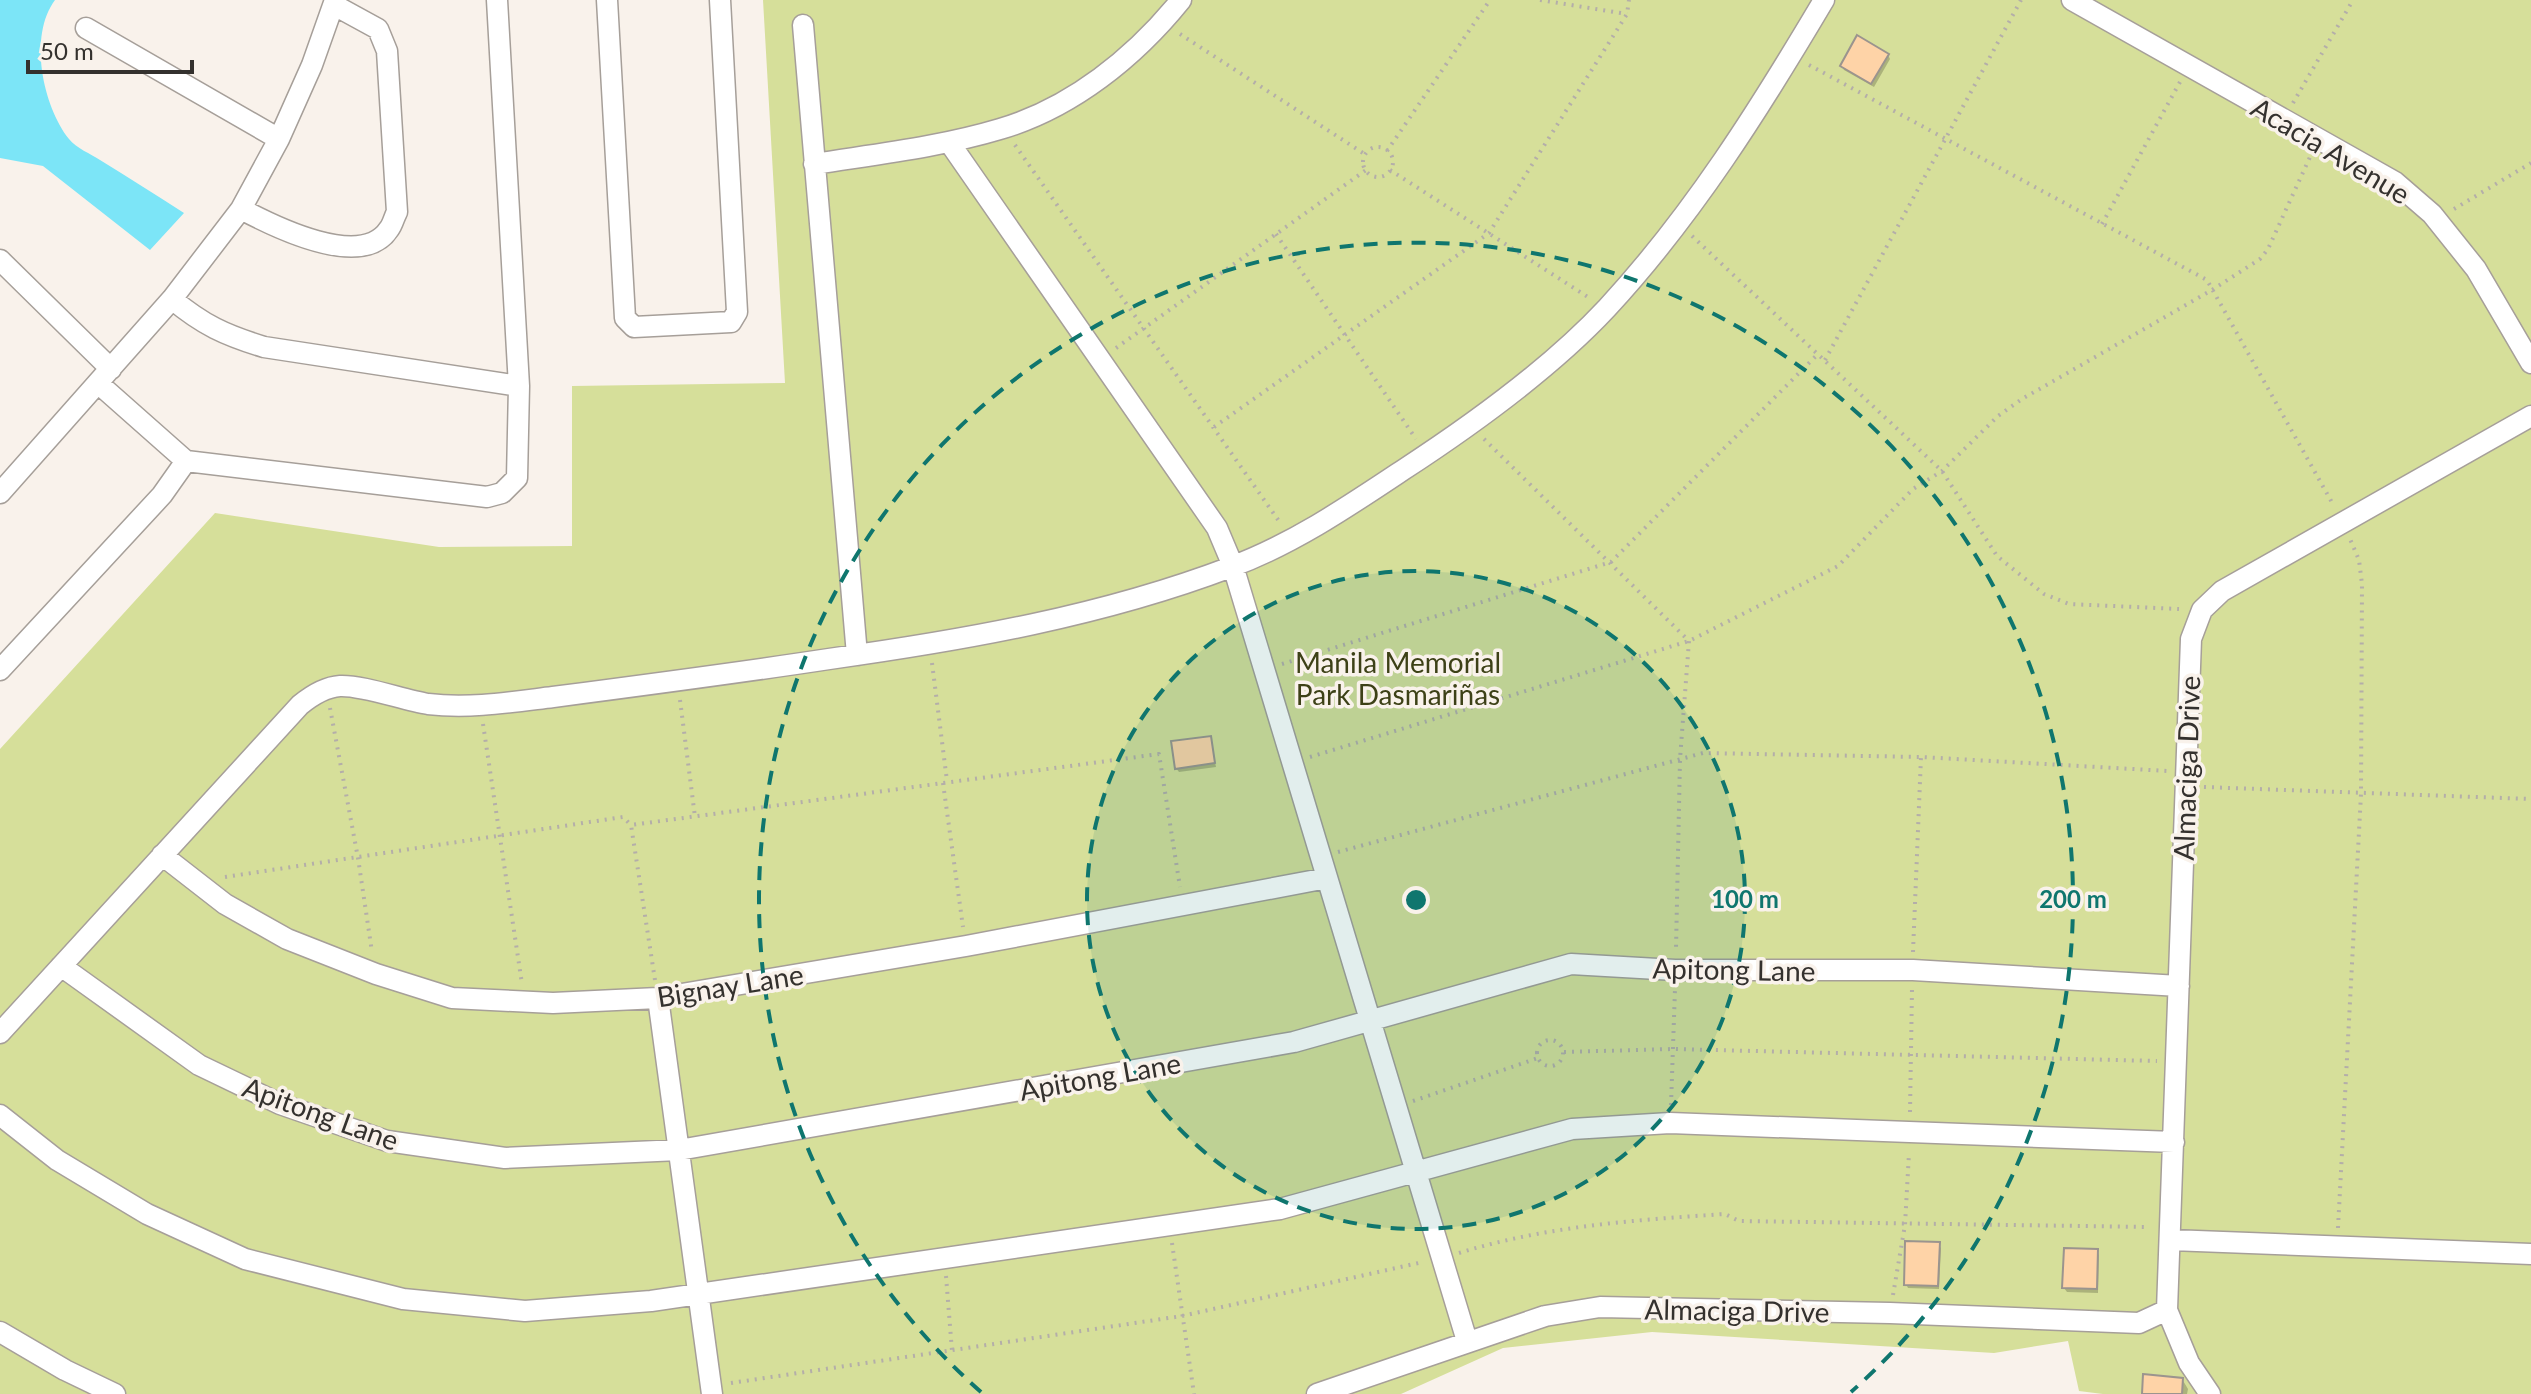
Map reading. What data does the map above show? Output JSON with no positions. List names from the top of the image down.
{
  "streets": {
    "street": [
      "Acacia Avenue",
      "Almaciga Drive",
      "Apitong Lane",
      "Bignay Lane"
    ]
  },
  "crossings": [
    ["Almaciga Drive", "Apitong Lane"]
  ],
  "parks": ["Manila Memorial Park Dasmariñas"],
  "scale_bar": "50 m",
  "rings": ["100 m", "200 m"]
}
